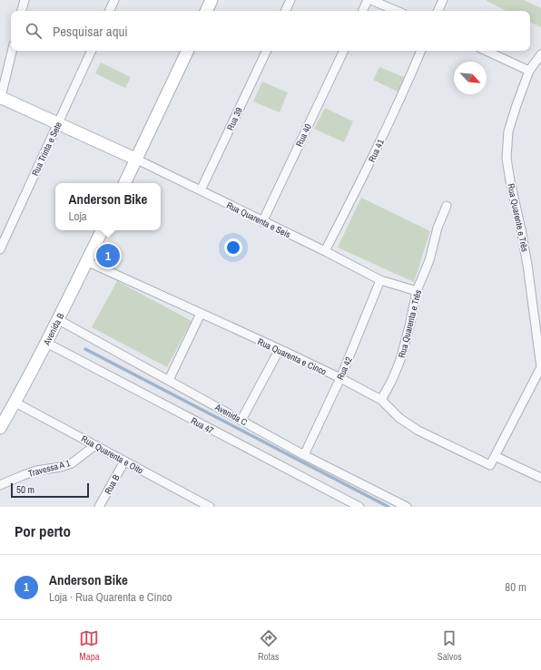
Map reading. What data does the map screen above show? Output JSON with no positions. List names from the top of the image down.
{
  "streets": {
    "street": [
      "Rua 39",
      "Rua 40",
      "Rua Trinta e Sete",
      "Rua 41",
      "Rua Quarente e Três",
      "Rua Quarenta e Seis",
      "Rua Quarenta e Três",
      "Avenida B",
      "Rua Quarenta e Cinco",
      "Rua 42",
      "Avenida C",
      "Rua 47",
      "Rua Quarenta e Oito",
      "Travessa A 1",
      "Rua B"
    ]
  },
  "crossings": [
    ["Rua 39", "Rua Quarenta e Seis"],
    ["Rua 40", "Rua Quarenta e Seis"],
    ["Rua 41", "Rua Quarenta e Seis"],
    ["Rua Quarenta e Seis", "Rua Quarenta e Três"],
    ["Rua Quarenta e Seis", "Rua 42"],
    ["Rua Quarenta e Três", "Rua Quarenta e Cinco"],
    ["Avenida B", "Rua Quarenta e Cinco"],
    ["Avenida B", "Avenida C"],
    ["Avenida B", "Rua 47"],
    ["Avenida B", "Rua Quarenta e Oito"],
    ["Rua Quarenta e Cinco", "Rua 42"],
    ["Rua 42", "Avenida C"],
    ["Rua Quarenta e Oito", "Travessa A 1"],
    ["Rua Quarenta e Oito", "Rua B"]
  ],
  "scale_bar": "50 m",
  "north": "bottom right",
  "page": {
    "search": "Pesquisar aqui",
    "popup": ["Anderson Bike", "Loja"],
    "pins": "1",
    "scale": "50 m",
    "heading": "Por perto",
    "list": [
      {
        "mark": "1",
        "name": "Anderson Bike",
        "note": "Loja · Rua Quarenta e Cinco",
        "value": "80 m"
      }
    ],
    "nav": ["Mapa", "Rotas", "Salvos"]
  }
}
